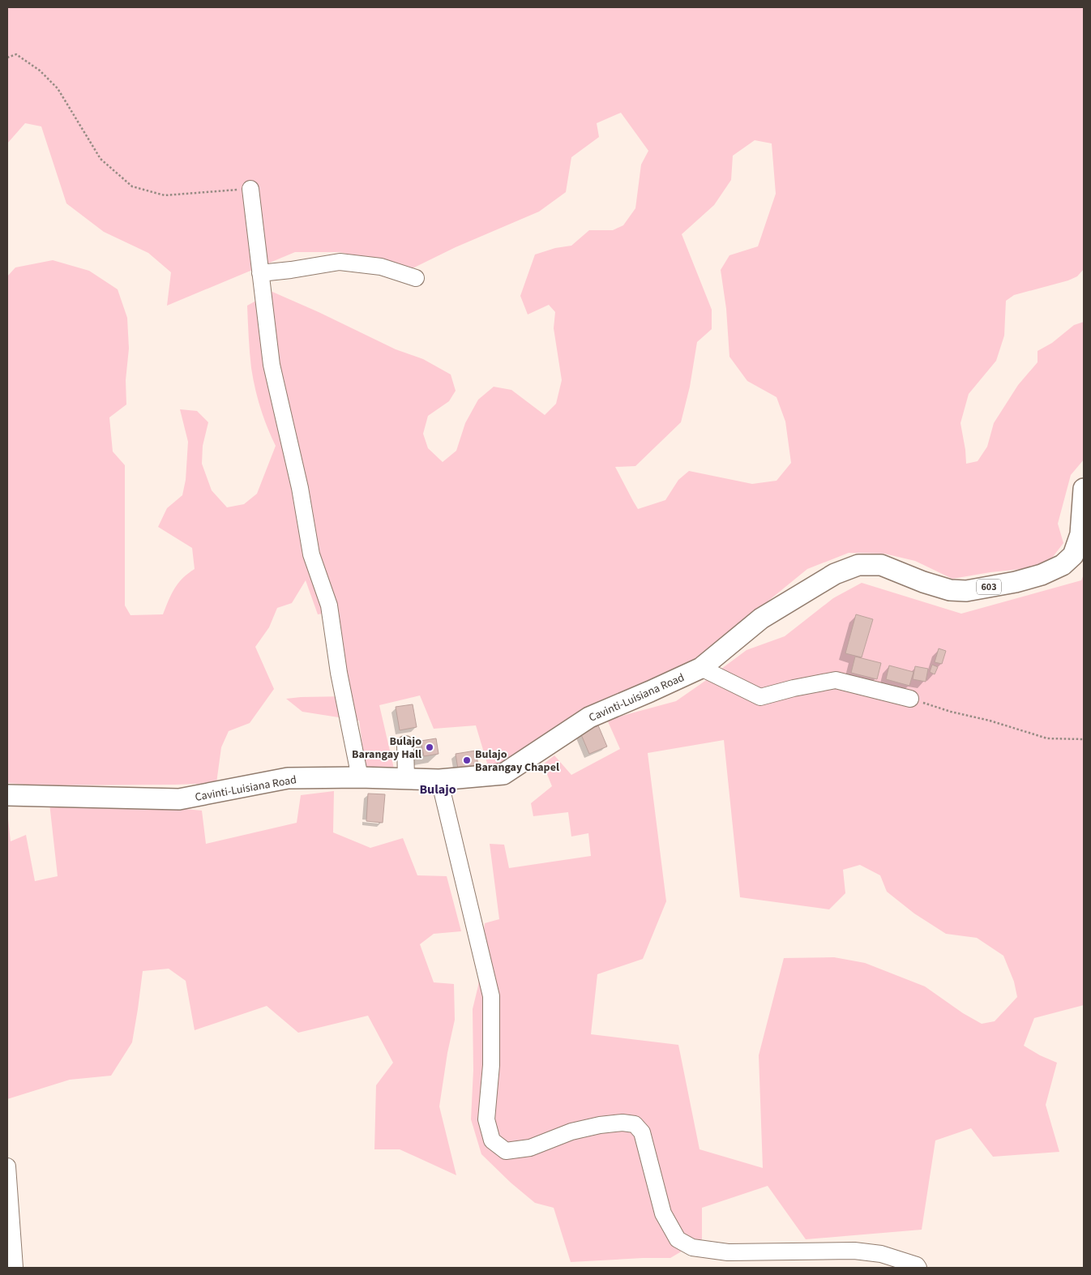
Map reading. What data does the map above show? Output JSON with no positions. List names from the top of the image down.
{
  "streets": {
    "main road": ["603", "Cavinti-Luisiana Road"]
  },
  "districts": ["Bulajo"],
  "places": ["Bulajo Barangay Hall", "Bulajo Barangay Chapel"]
}
